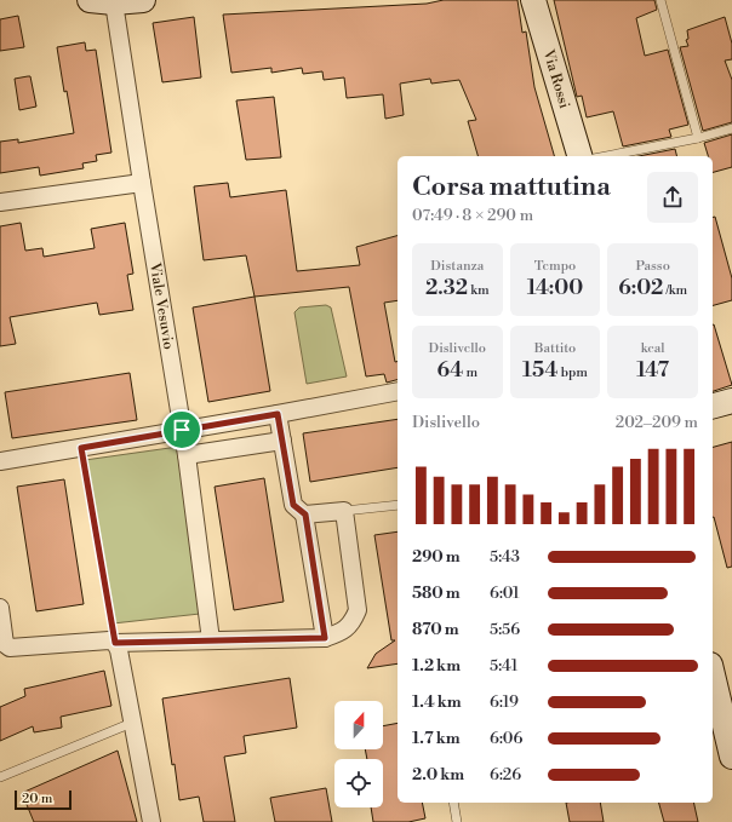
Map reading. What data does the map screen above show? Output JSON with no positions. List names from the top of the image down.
{
  "streets": {
    "street": ["Via Rossi", "Viale Vesuvio"]
  },
  "scale_bar": "20 m",
  "north": "top",
  "page": {
    "heading": ["Corsa mattutina", "07:49 · 8 × 290 m"],
    "stats": [
      ["Distanza", "2.32 km"],
      ["Tempo", "14:00"],
      ["Passo", "6:02 /km"],
      ["Dislivello", "64 m"],
      ["Battito", "154 bpm"],
      ["kcal", "147"]
    ],
    "chart": ["Dislivello", "202–209 m"],
    "list": [
      {
        "name": "290 m",
        "note": "5:43"
      },
      {
        "name": "580 m",
        "note": "6:01"
      },
      {
        "name": "870 m",
        "note": "5:56"
      },
      {
        "name": "1.2 km",
        "note": "5:41"
      },
      {
        "name": "1.4 km",
        "note": "6:19"
      },
      {
        "name": "1.7 km",
        "note": "6:06"
      },
      {
        "name": "2.0 km",
        "note": "6:26"
      }
    ],
    "scale": "20 m"
  }
}
